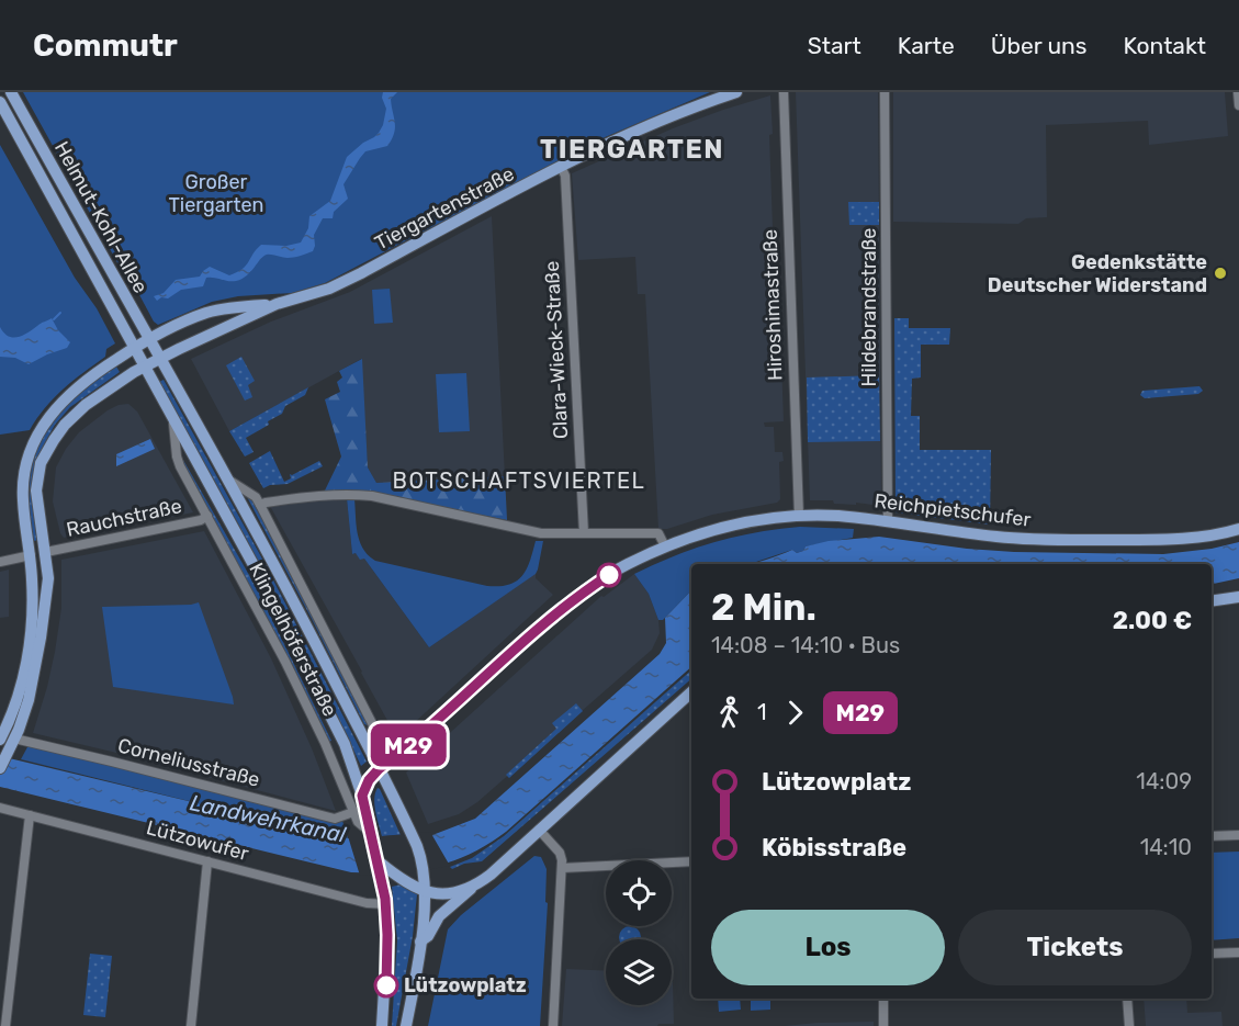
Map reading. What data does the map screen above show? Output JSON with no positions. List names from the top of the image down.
{
  "streets": {
    "main road": [
      "Tiergartenstraße",
      "Helmut-Kohl-Allee",
      "Reichpietschufer",
      "Klingelhöferstraße"
    ],
    "street": [
      "Hiroshimastraße",
      "Hildebrandstraße",
      "Clara-Wieck-Straße",
      "Rauchstraße",
      "Corneliusstraße",
      "Lützowufer"
    ]
  },
  "crossings": [
    ["Tiergartenstraße", "Helmut-Kohl-Allee"],
    ["Tiergartenstraße", "Clara-Wieck-Straße"],
    ["Tiergartenstraße", "Rauchstraße"],
    ["Tiergartenstraße", "Klingelhöferstraße"],
    ["Tiergartenstraße", "Corneliusstraße"],
    ["Helmut-Kohl-Allee", "Klingelhöferstraße"],
    ["Hiroshimastraße", "Reichpietschufer"],
    ["Hildebrandstraße", "Reichpietschufer"],
    ["Reichpietschufer", "Klingelhöferstraße"],
    ["Rauchstraße", "Klingelhöferstraße"],
    ["Klingelhöferstraße", "Corneliusstraße"]
  ],
  "districts": ["TIERGARTEN", "BOTSCHAFTSVIERTEL"],
  "water": ["Landwehrkanal"],
  "parks": ["Großer Tiergarten"],
  "places": ["Gedenkstätte Deutscher Widerstand", "Lützowplatz"],
  "lines": ["bus line M29"],
  "page": {
    "header": "Commutr",
    "nav": [
      "Start",
      "Karte",
      "Über uns",
      "Kontakt"
    ],
    "on_map": "M29",
    "heading": ["2 Min.", "14:08 – 14:10 · Bus", "2.00 €"],
    "legs": ["1", "M29"],
    "list": [
      {
        "name": "Lützowplatz",
        "value": "14:09"
      },
      {
        "name": "Köbisstraße",
        "value": "14:10"
      }
    ],
    "buttons": ["Los", "Tickets"]
  }
}
